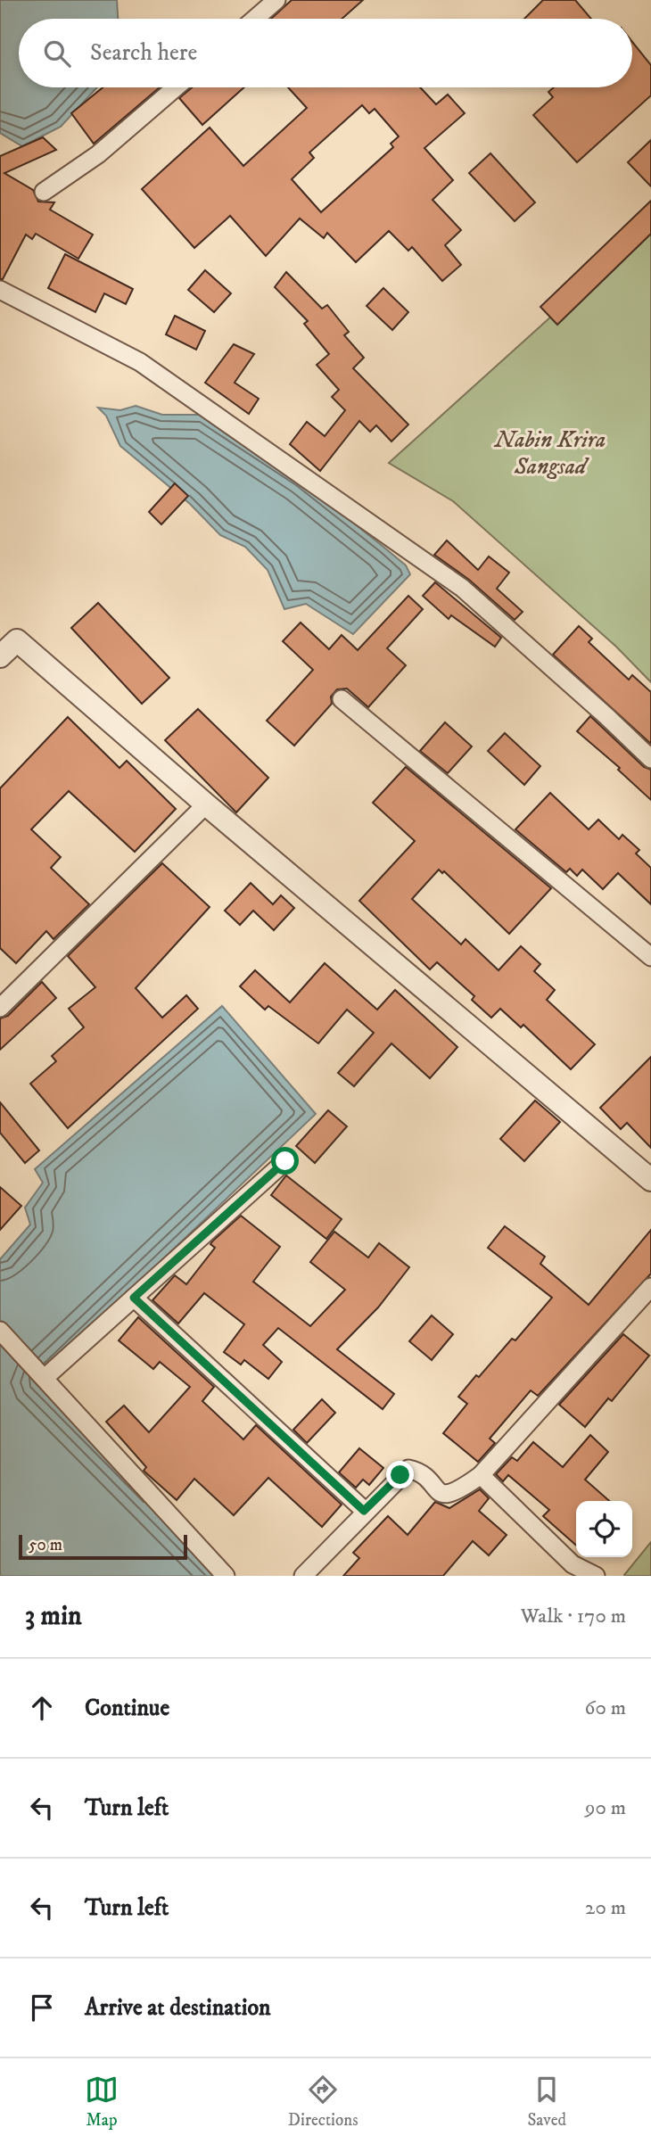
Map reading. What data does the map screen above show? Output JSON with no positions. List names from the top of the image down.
{
  "parks": ["Nabin Krira Sangsad"],
  "scale_bar": "50 m",
  "page": {
    "search": "Search here",
    "scale": "50 m",
    "heading": ["3 min", "Walk · 170 m"],
    "list": [
      ["Continue", "60 m"],
      ["Turn left", "90 m"],
      ["Turn left", "20 m"],
      "Arrive at destination"
    ],
    "nav": ["Map", "Directions", "Saved"]
  }
}
